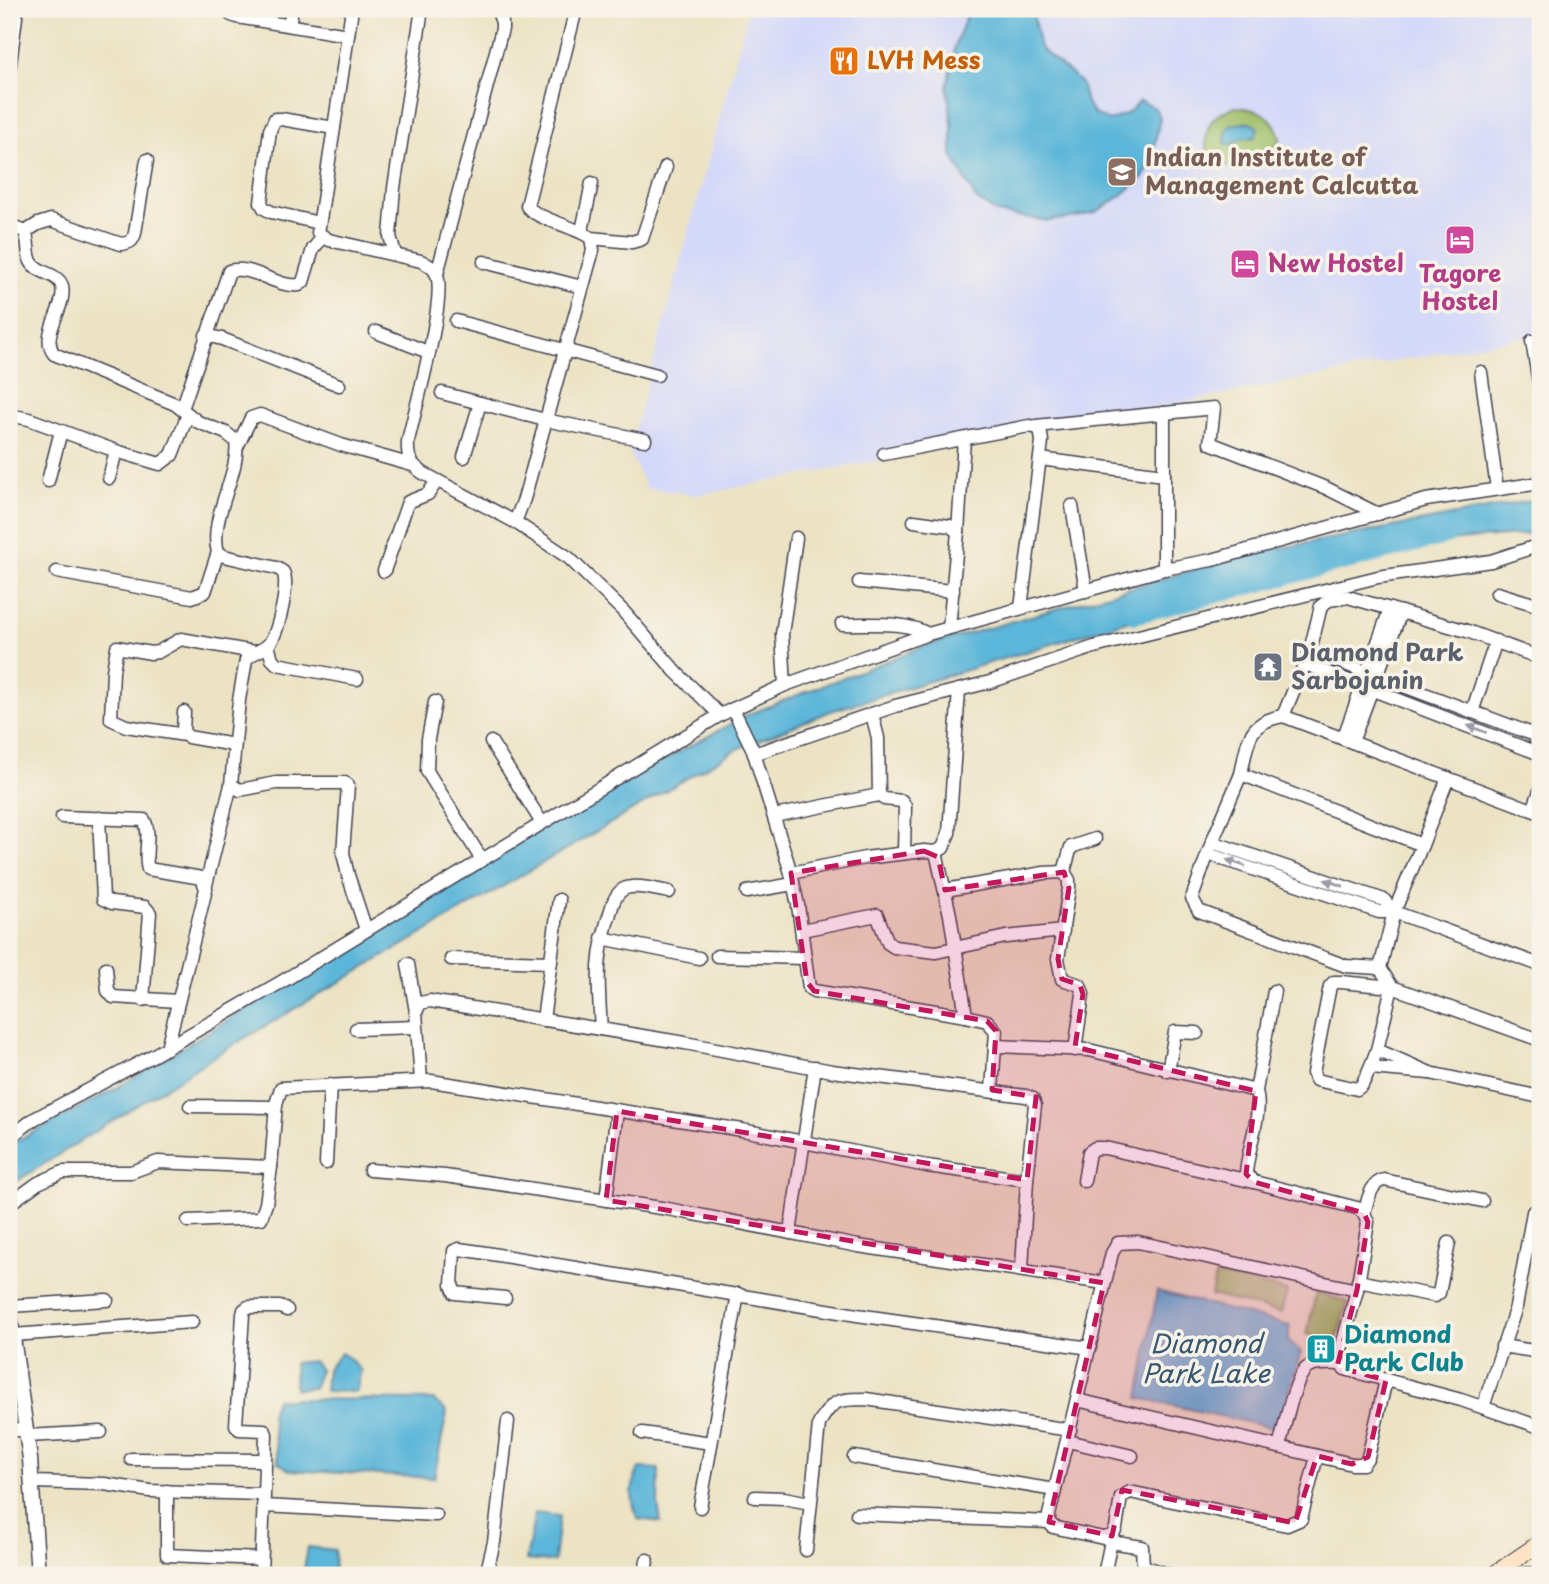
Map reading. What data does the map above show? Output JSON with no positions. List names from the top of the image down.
{
  "water": ["Diamond Park Lake"],
  "places": {
    "restaurant": ["LVH Mess"],
    "school or university": ["Indian Institute of Management Calcutta"],
    "hotel": ["Tagore Hostel", "New Hostel"],
    "temple": ["Diamond Park Sarbojanin"],
    "building": ["Diamond Park Club"]
  }
}
